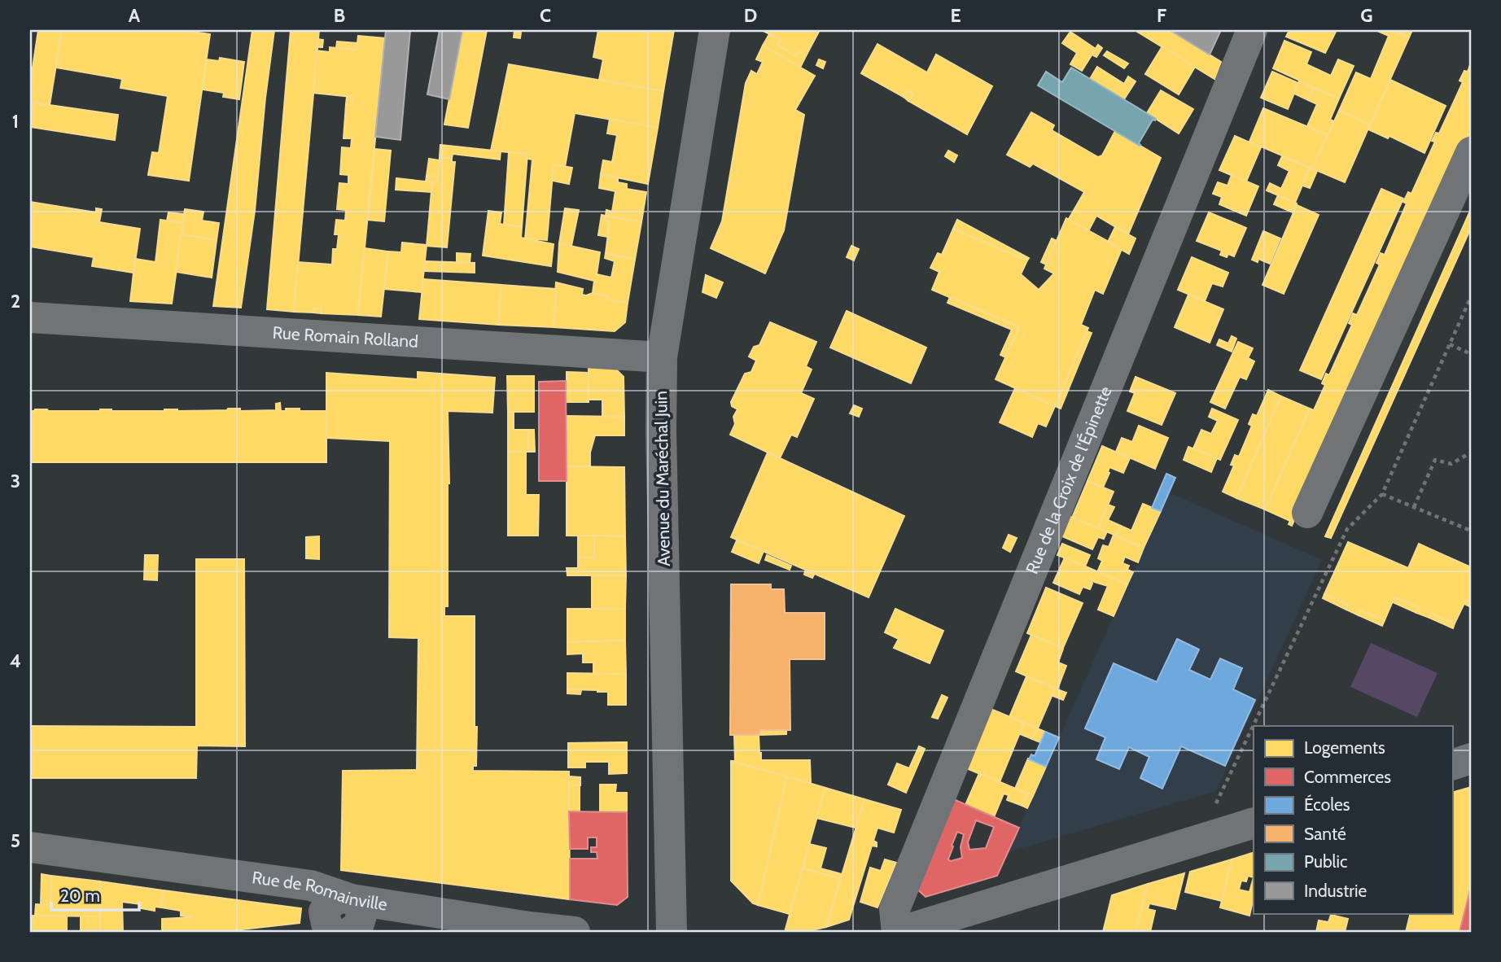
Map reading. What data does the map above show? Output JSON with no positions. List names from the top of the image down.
{
  "streets": {
    "street": [
      "Rue Romain Rolland",
      "Avenue du Maréchal Juin",
      "Rue de la Croix de l'Épinette",
      "Rue de Romainville"
    ]
  },
  "crossings": [
    ["Rue Romain Rolland", "Avenue du Maréchal Juin"]
  ],
  "legend": [
    "Logements",
    "Commerces",
    "Écoles",
    "Santé",
    "Public",
    "Industrie"
  ],
  "scale_bar": "20 m",
  "grid": {
    "columns": [
      "A",
      "B",
      "C",
      "D",
      "E",
      "F",
      "G"
    ],
    "rows": [
      "1",
      "2",
      "3",
      "4",
      "5"
    ]
  }
}
